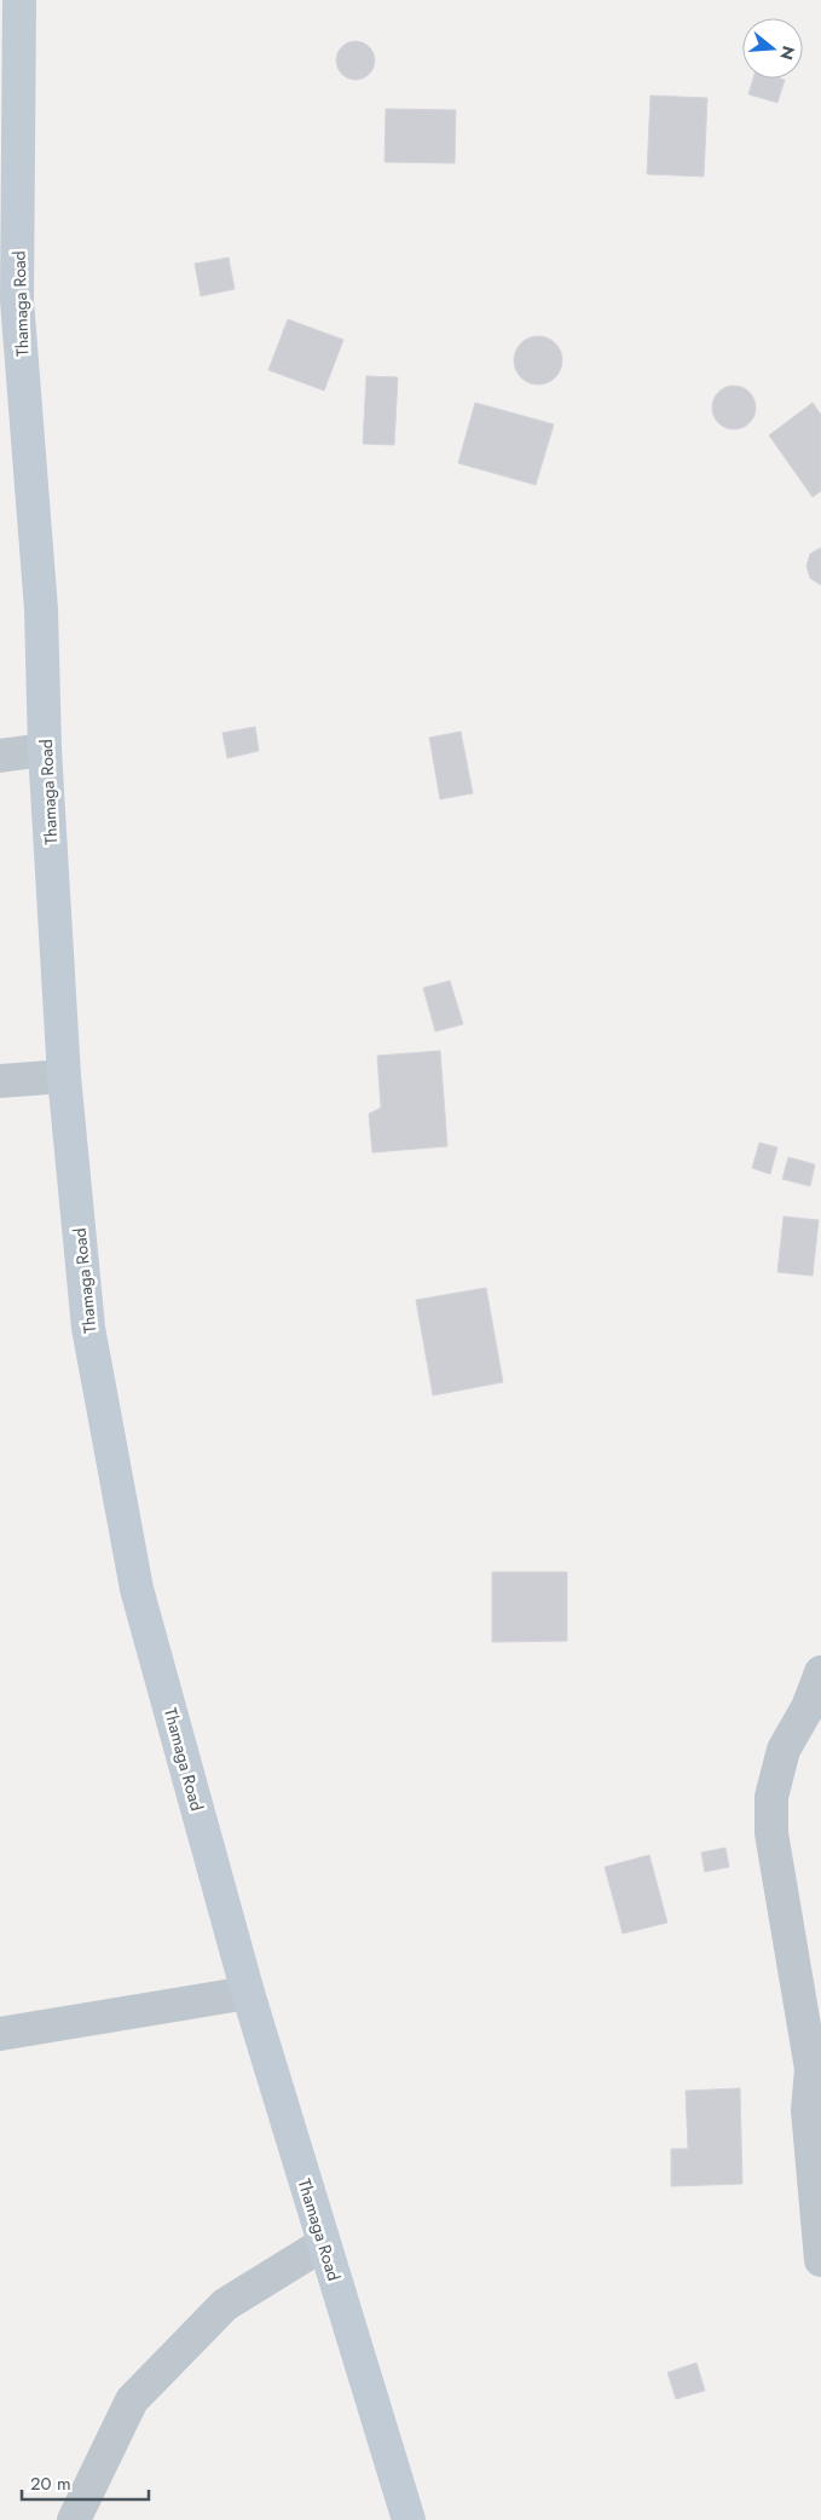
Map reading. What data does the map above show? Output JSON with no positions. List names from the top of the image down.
{
  "streets": {
    "main road": ["Thamaga Road"]
  },
  "scale_bar": "20 m",
  "north": "right"
}
